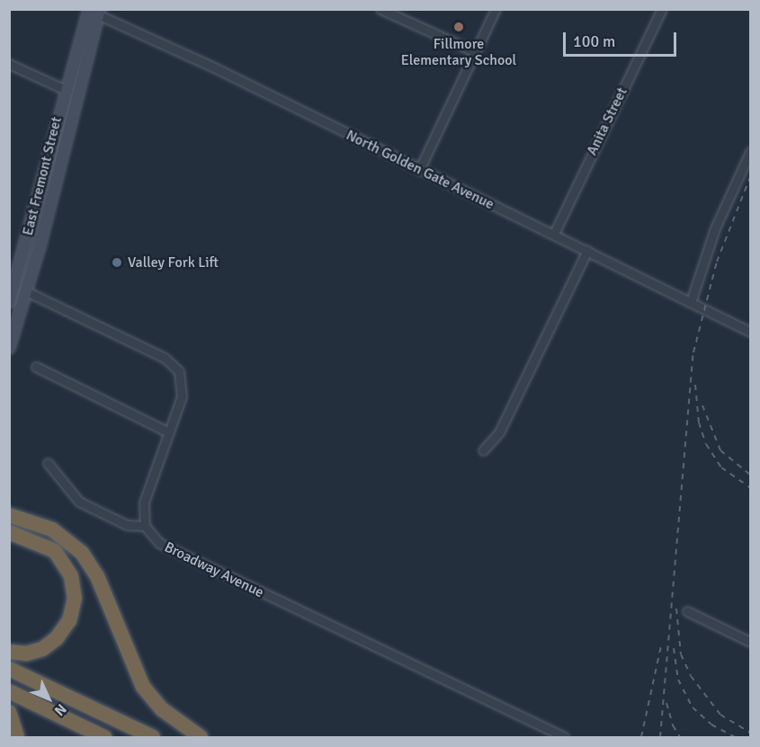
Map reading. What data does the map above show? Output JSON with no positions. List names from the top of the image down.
{
  "streets": {
    "main road": ["East Fremont Street"],
    "street": ["Anita Street", "North Golden Gate Avenue", "Broadway Avenue"]
  },
  "crossings": [
    ["Anita Street", "North Golden Gate Avenue"],
    ["North Golden Gate Avenue", "East Fremont Street"]
  ],
  "places": ["Fillmore Elementary School", "Valley Fork Lift"],
  "scale_bar": "100 m",
  "north": "bottom right"
}
